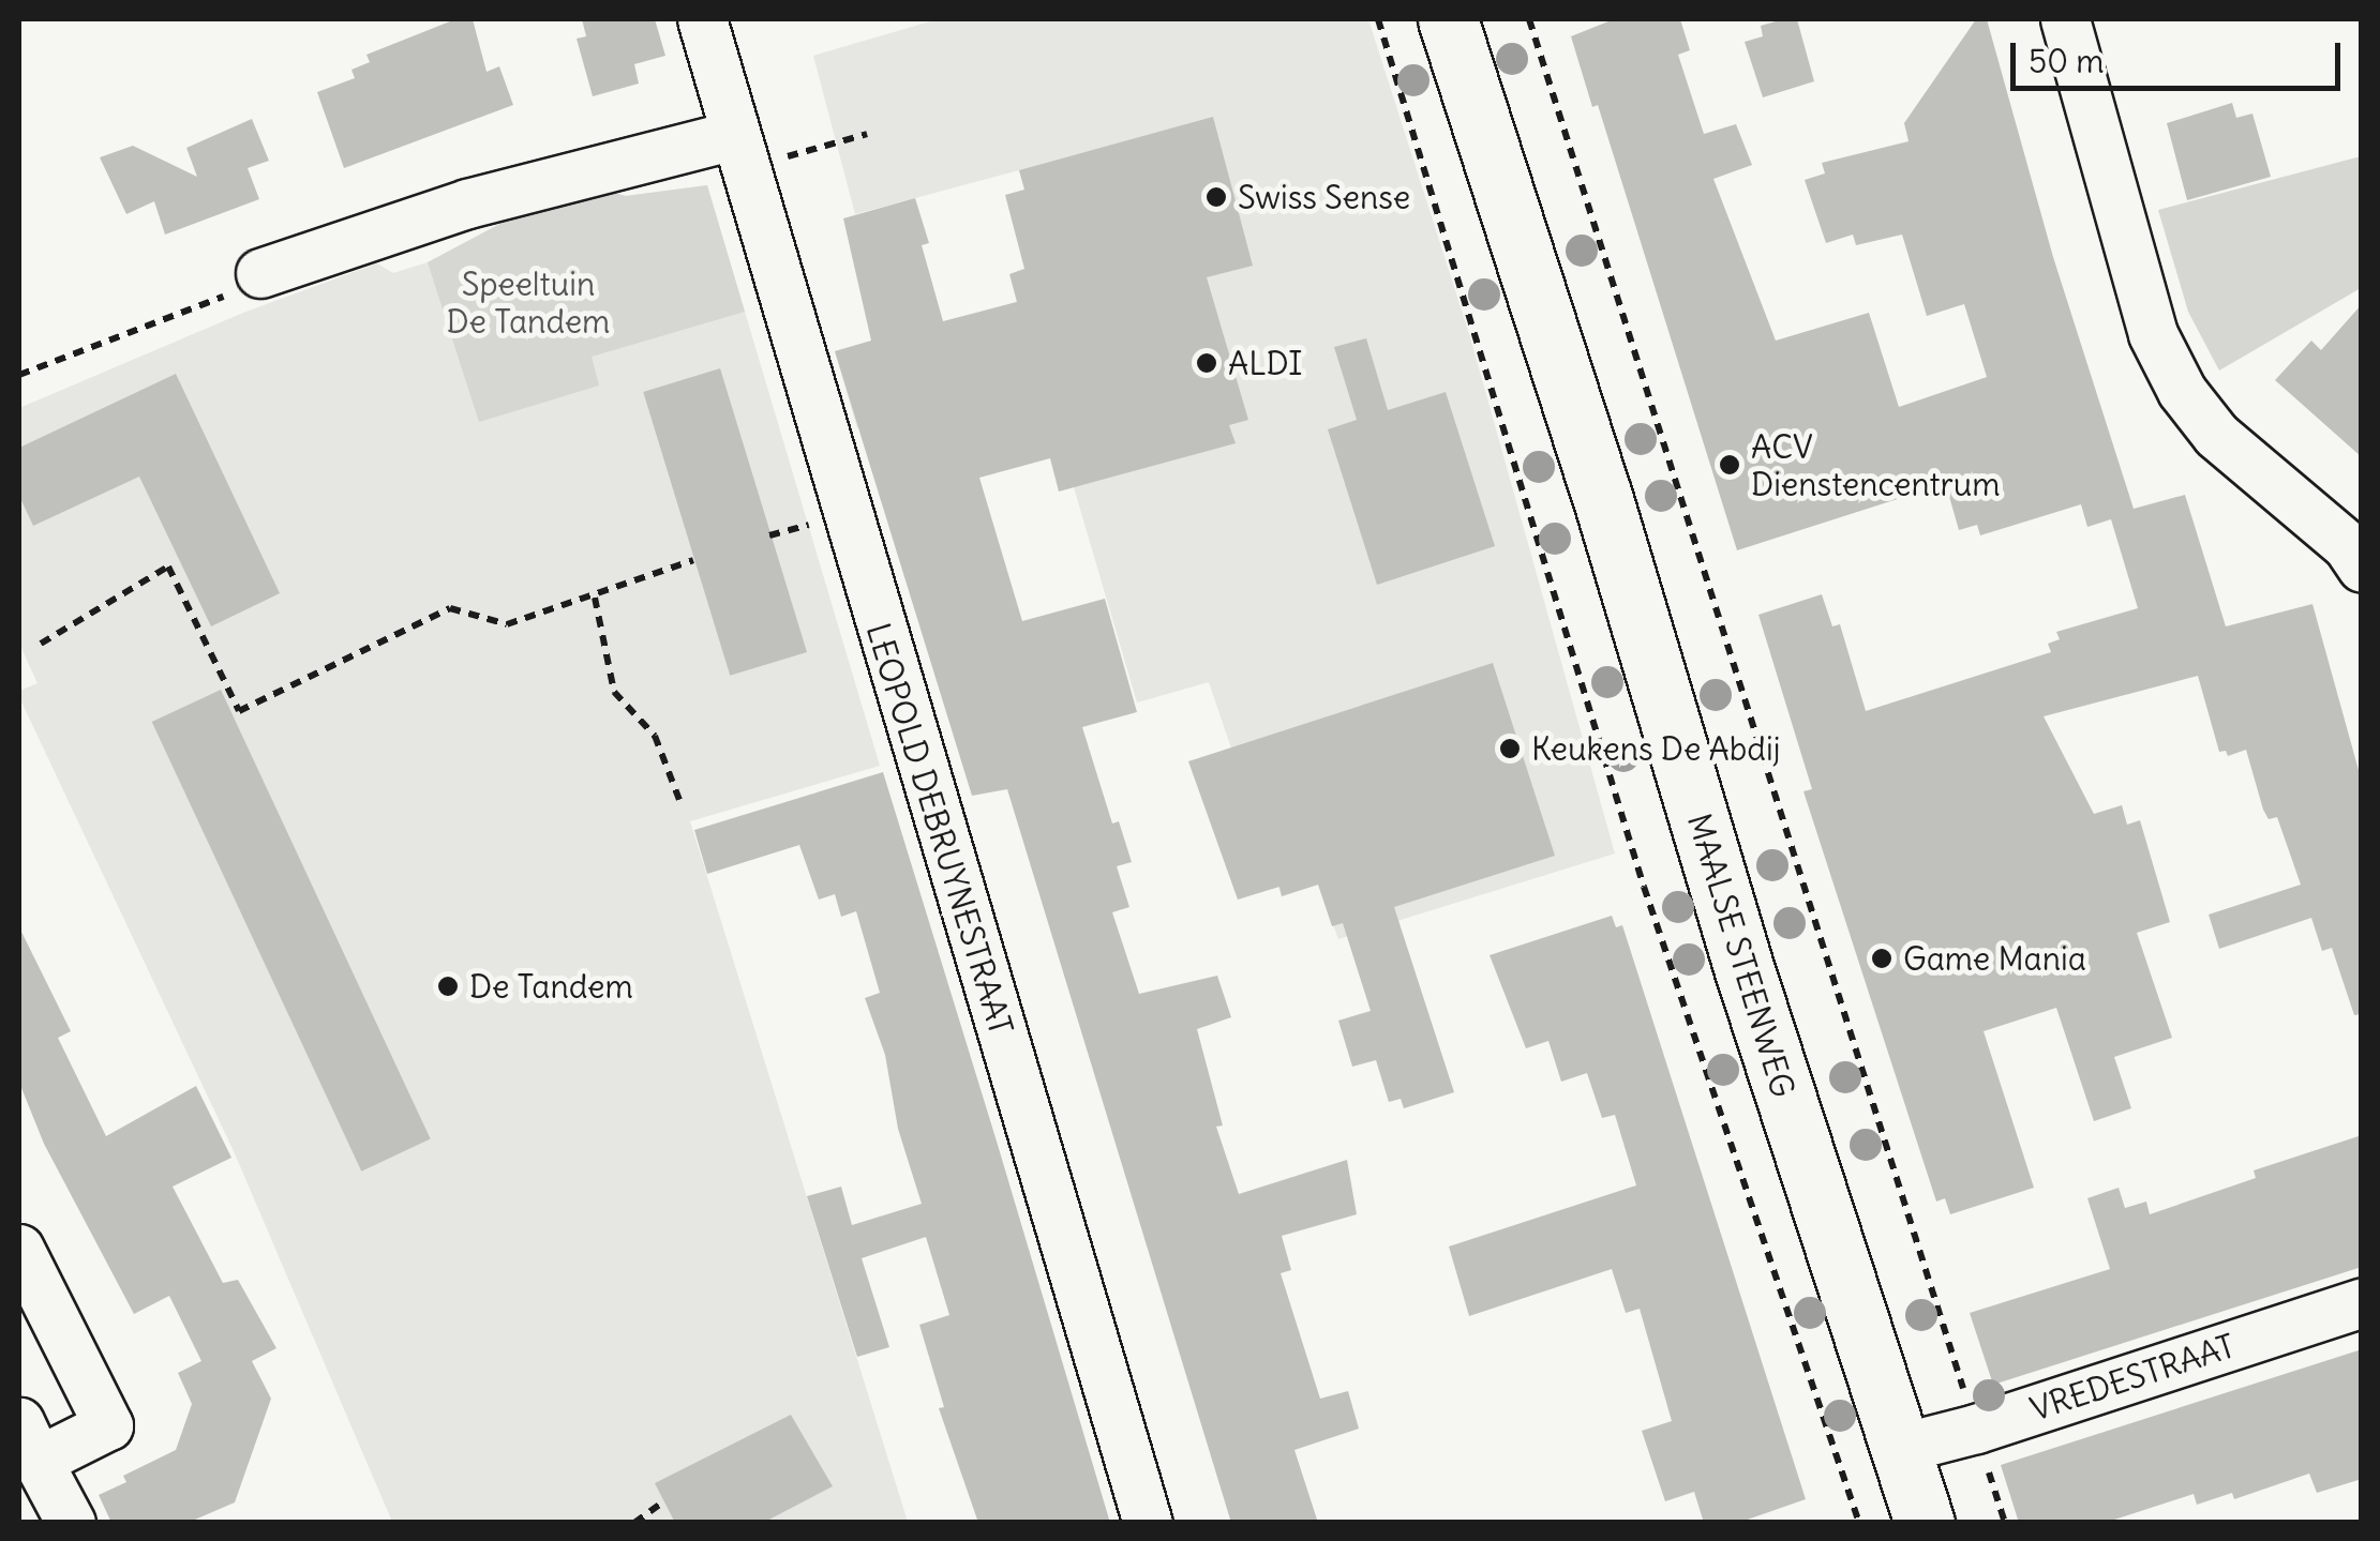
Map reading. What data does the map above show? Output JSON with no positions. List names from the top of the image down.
{
  "streets": {
    "main road": ["MAALSE STEENWEG"],
    "street": ["LEOPOLD DEBRUYNESTRAAT", "VREDESTRAAT"]
  },
  "crossings": [
    ["MAALSE STEENWEG", "VREDESTRAAT"]
  ],
  "parks": ["Speeltuin De Tandem"],
  "places": [
    "Swiss Sense",
    "ALDI",
    "ACV Dienstencentrum",
    "Keukens De Abdij",
    "Game Mania",
    "De Tandem"
  ],
  "scale_bar": "50 m"
}
